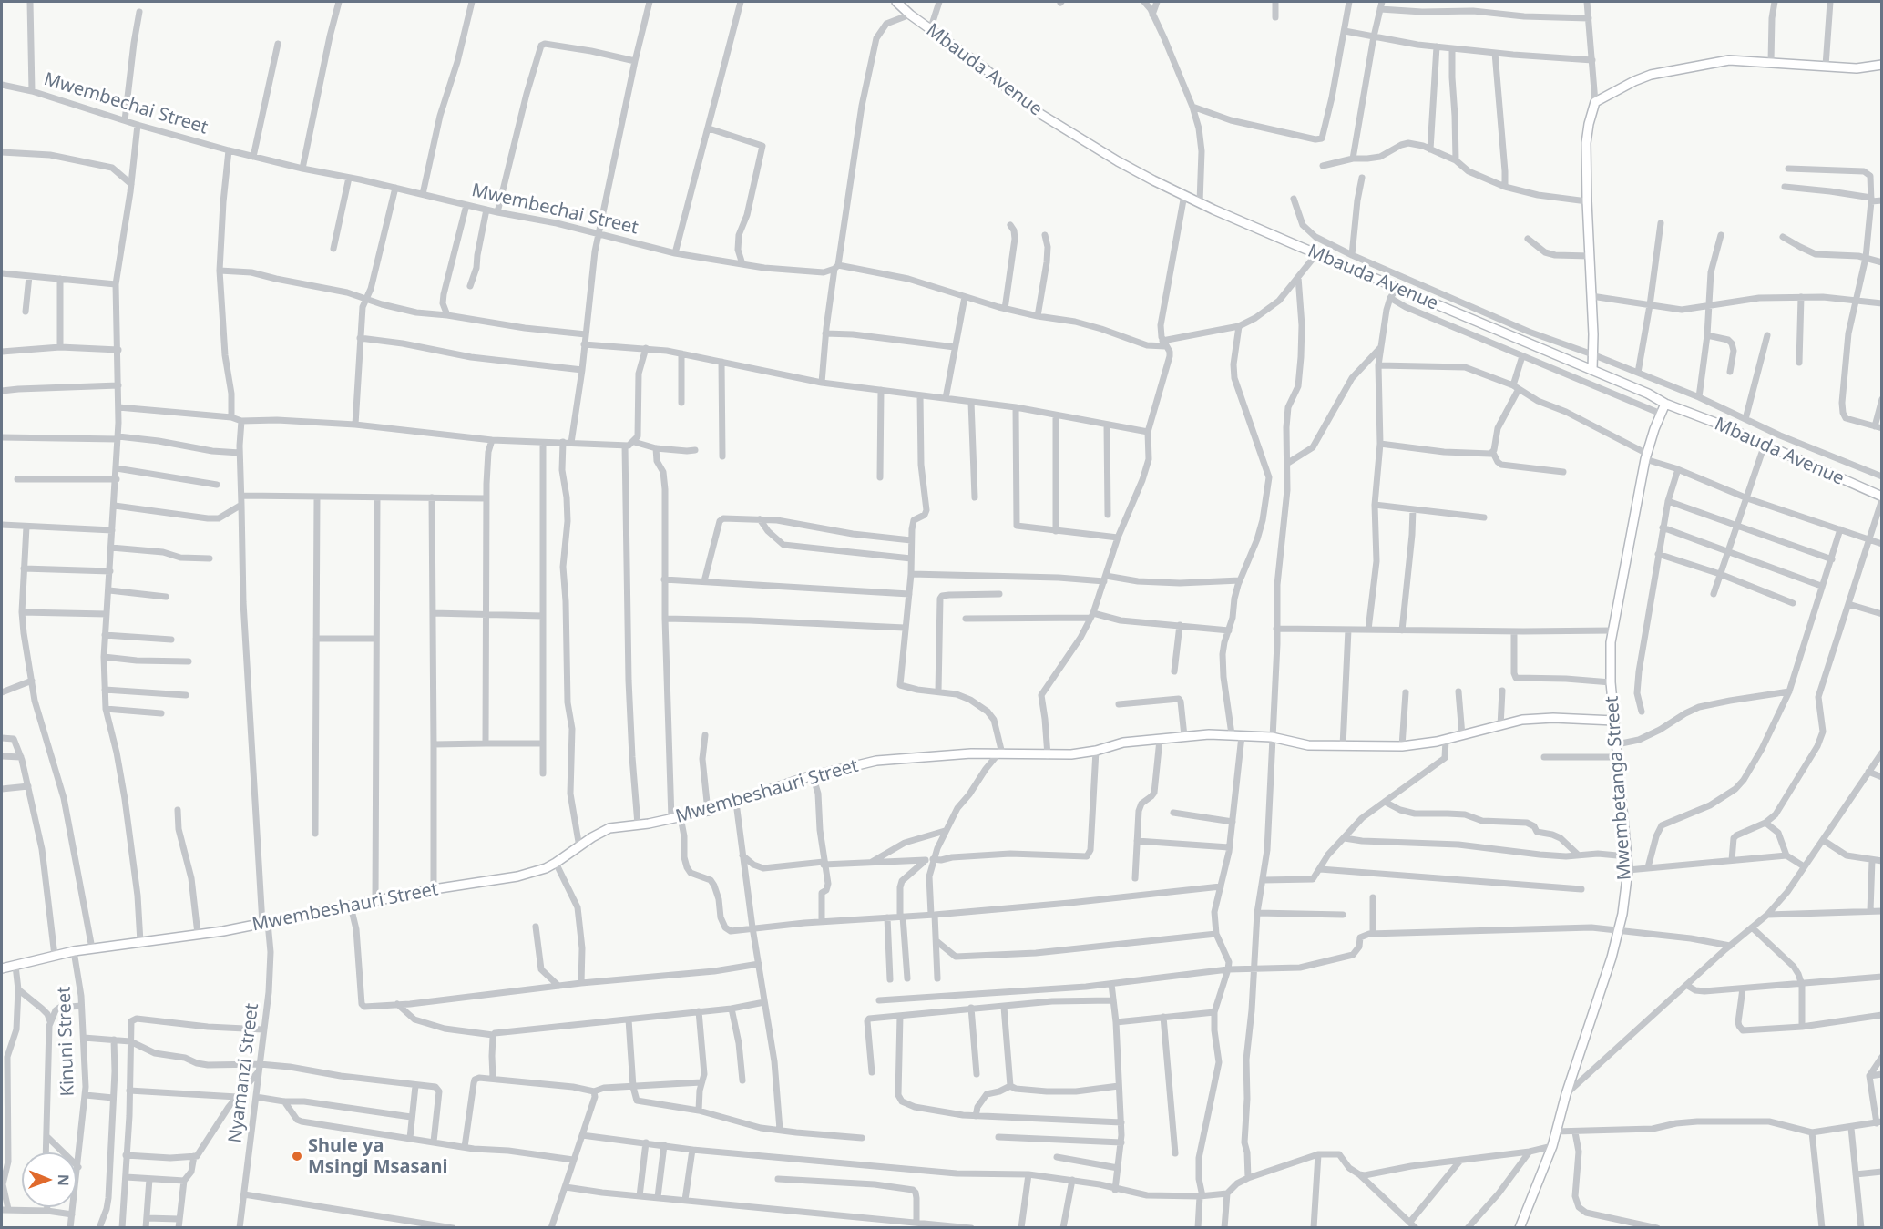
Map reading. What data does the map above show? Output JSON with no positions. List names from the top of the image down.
{
  "streets": {
    "street": [
      "Mbauda Avenue",
      "Mwembechai Street",
      "Mwembetanga Street",
      "Mwembeshauri Street",
      "Kinuni Street",
      "Nyamanzi Street"
    ]
  },
  "crossings": [
    ["Mbauda Avenue", "Mwembechai Street"],
    ["Mbauda Avenue", "Mwembetanga Street"],
    ["Mwembetanga Street", "Mwembeshauri Street"],
    ["Mwembeshauri Street", "Kinuni Street"],
    ["Mwembeshauri Street", "Nyamanzi Street"]
  ],
  "places": ["Shule ya Msingi Msasani"],
  "north": "right"
}
